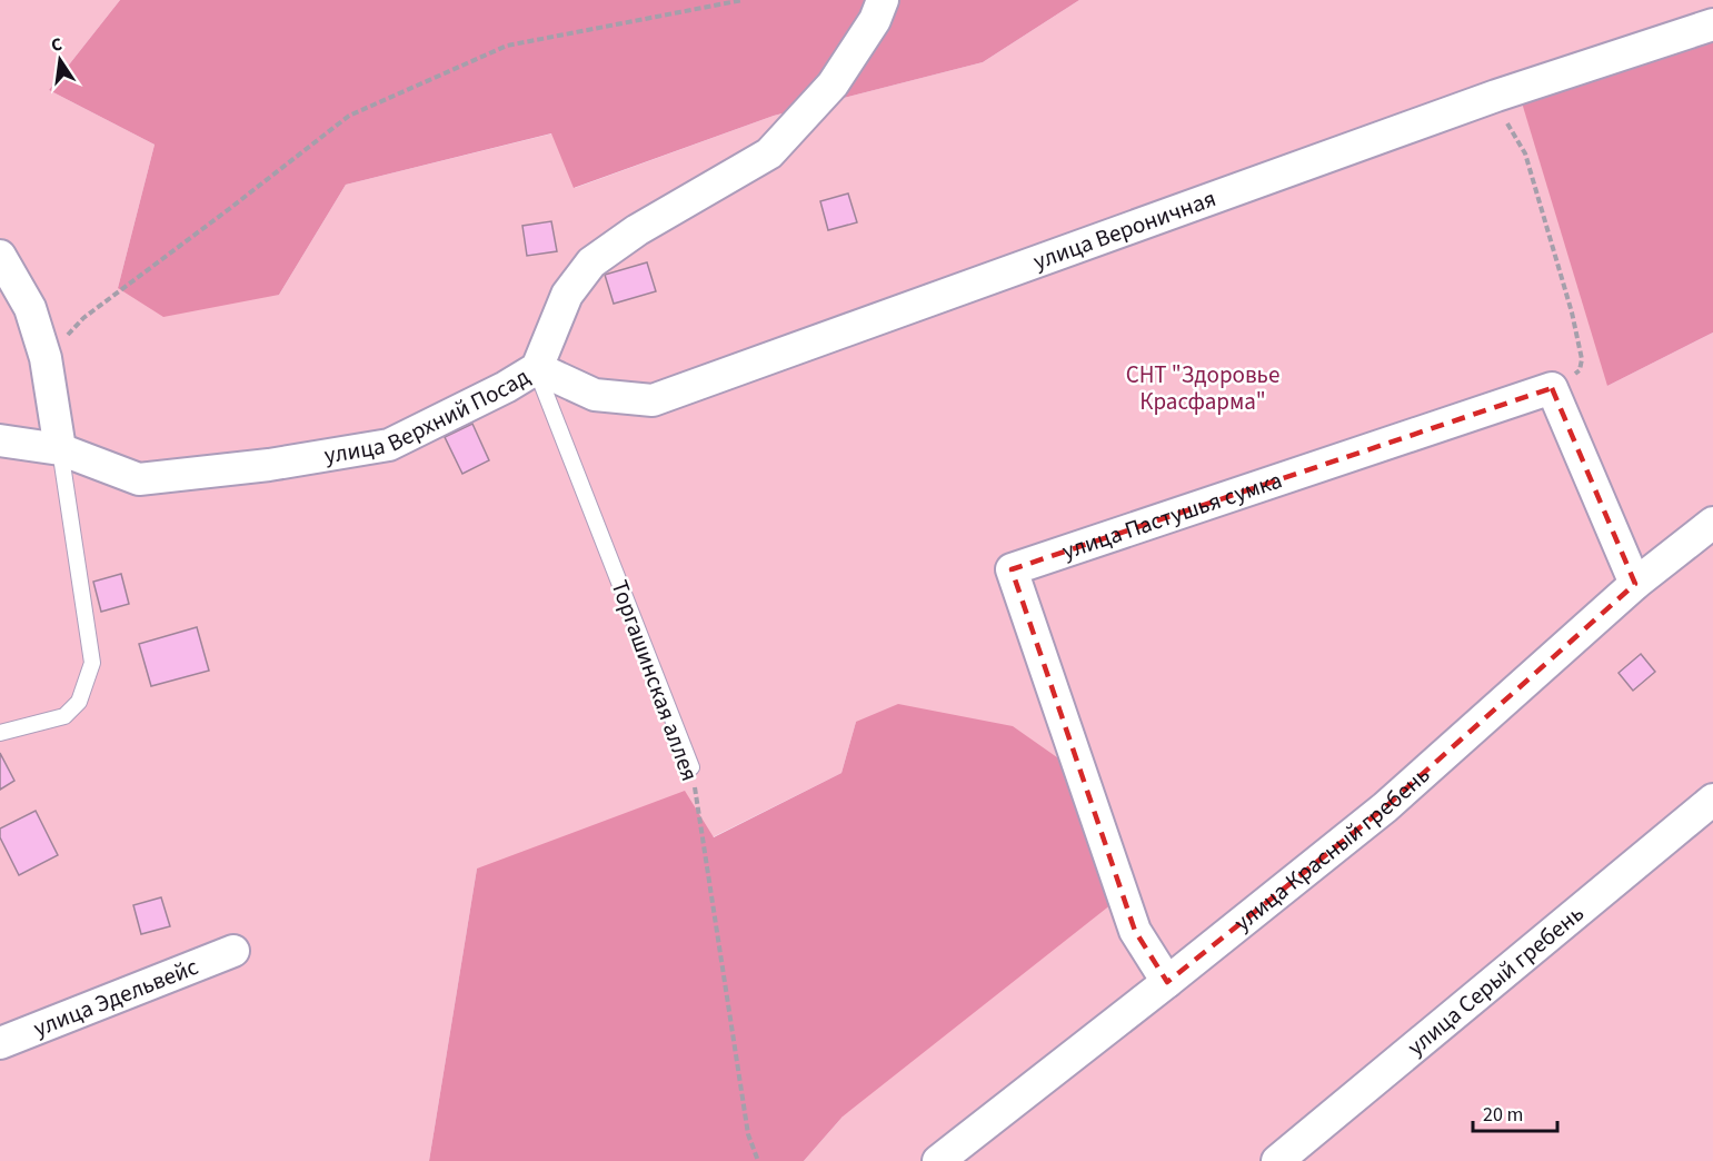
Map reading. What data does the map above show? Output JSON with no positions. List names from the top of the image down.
{
  "streets": {
    "street": [
      "улица Вероничная",
      "улица Верхний Посад",
      "улица Пастушья сумка",
      "улица Красный гребень",
      "улица Серый гребень",
      "улица Эдельвейс"
    ],
    "lane": ["Торгашинская аллея"]
  },
  "crossings": [
    ["улица Вероничная", "улица Верхний Посад"],
    ["улица Вероничная", "Торгашинская аллея"],
    ["улица Верхний Посад", "Торгашинская аллея"],
    ["улица Пастушья сумка", "улица Красный гребень"]
  ],
  "parks": ["СНТ \"Здоровье Красфарма\""],
  "scale_bar": "20 m",
  "north": "top"
}
